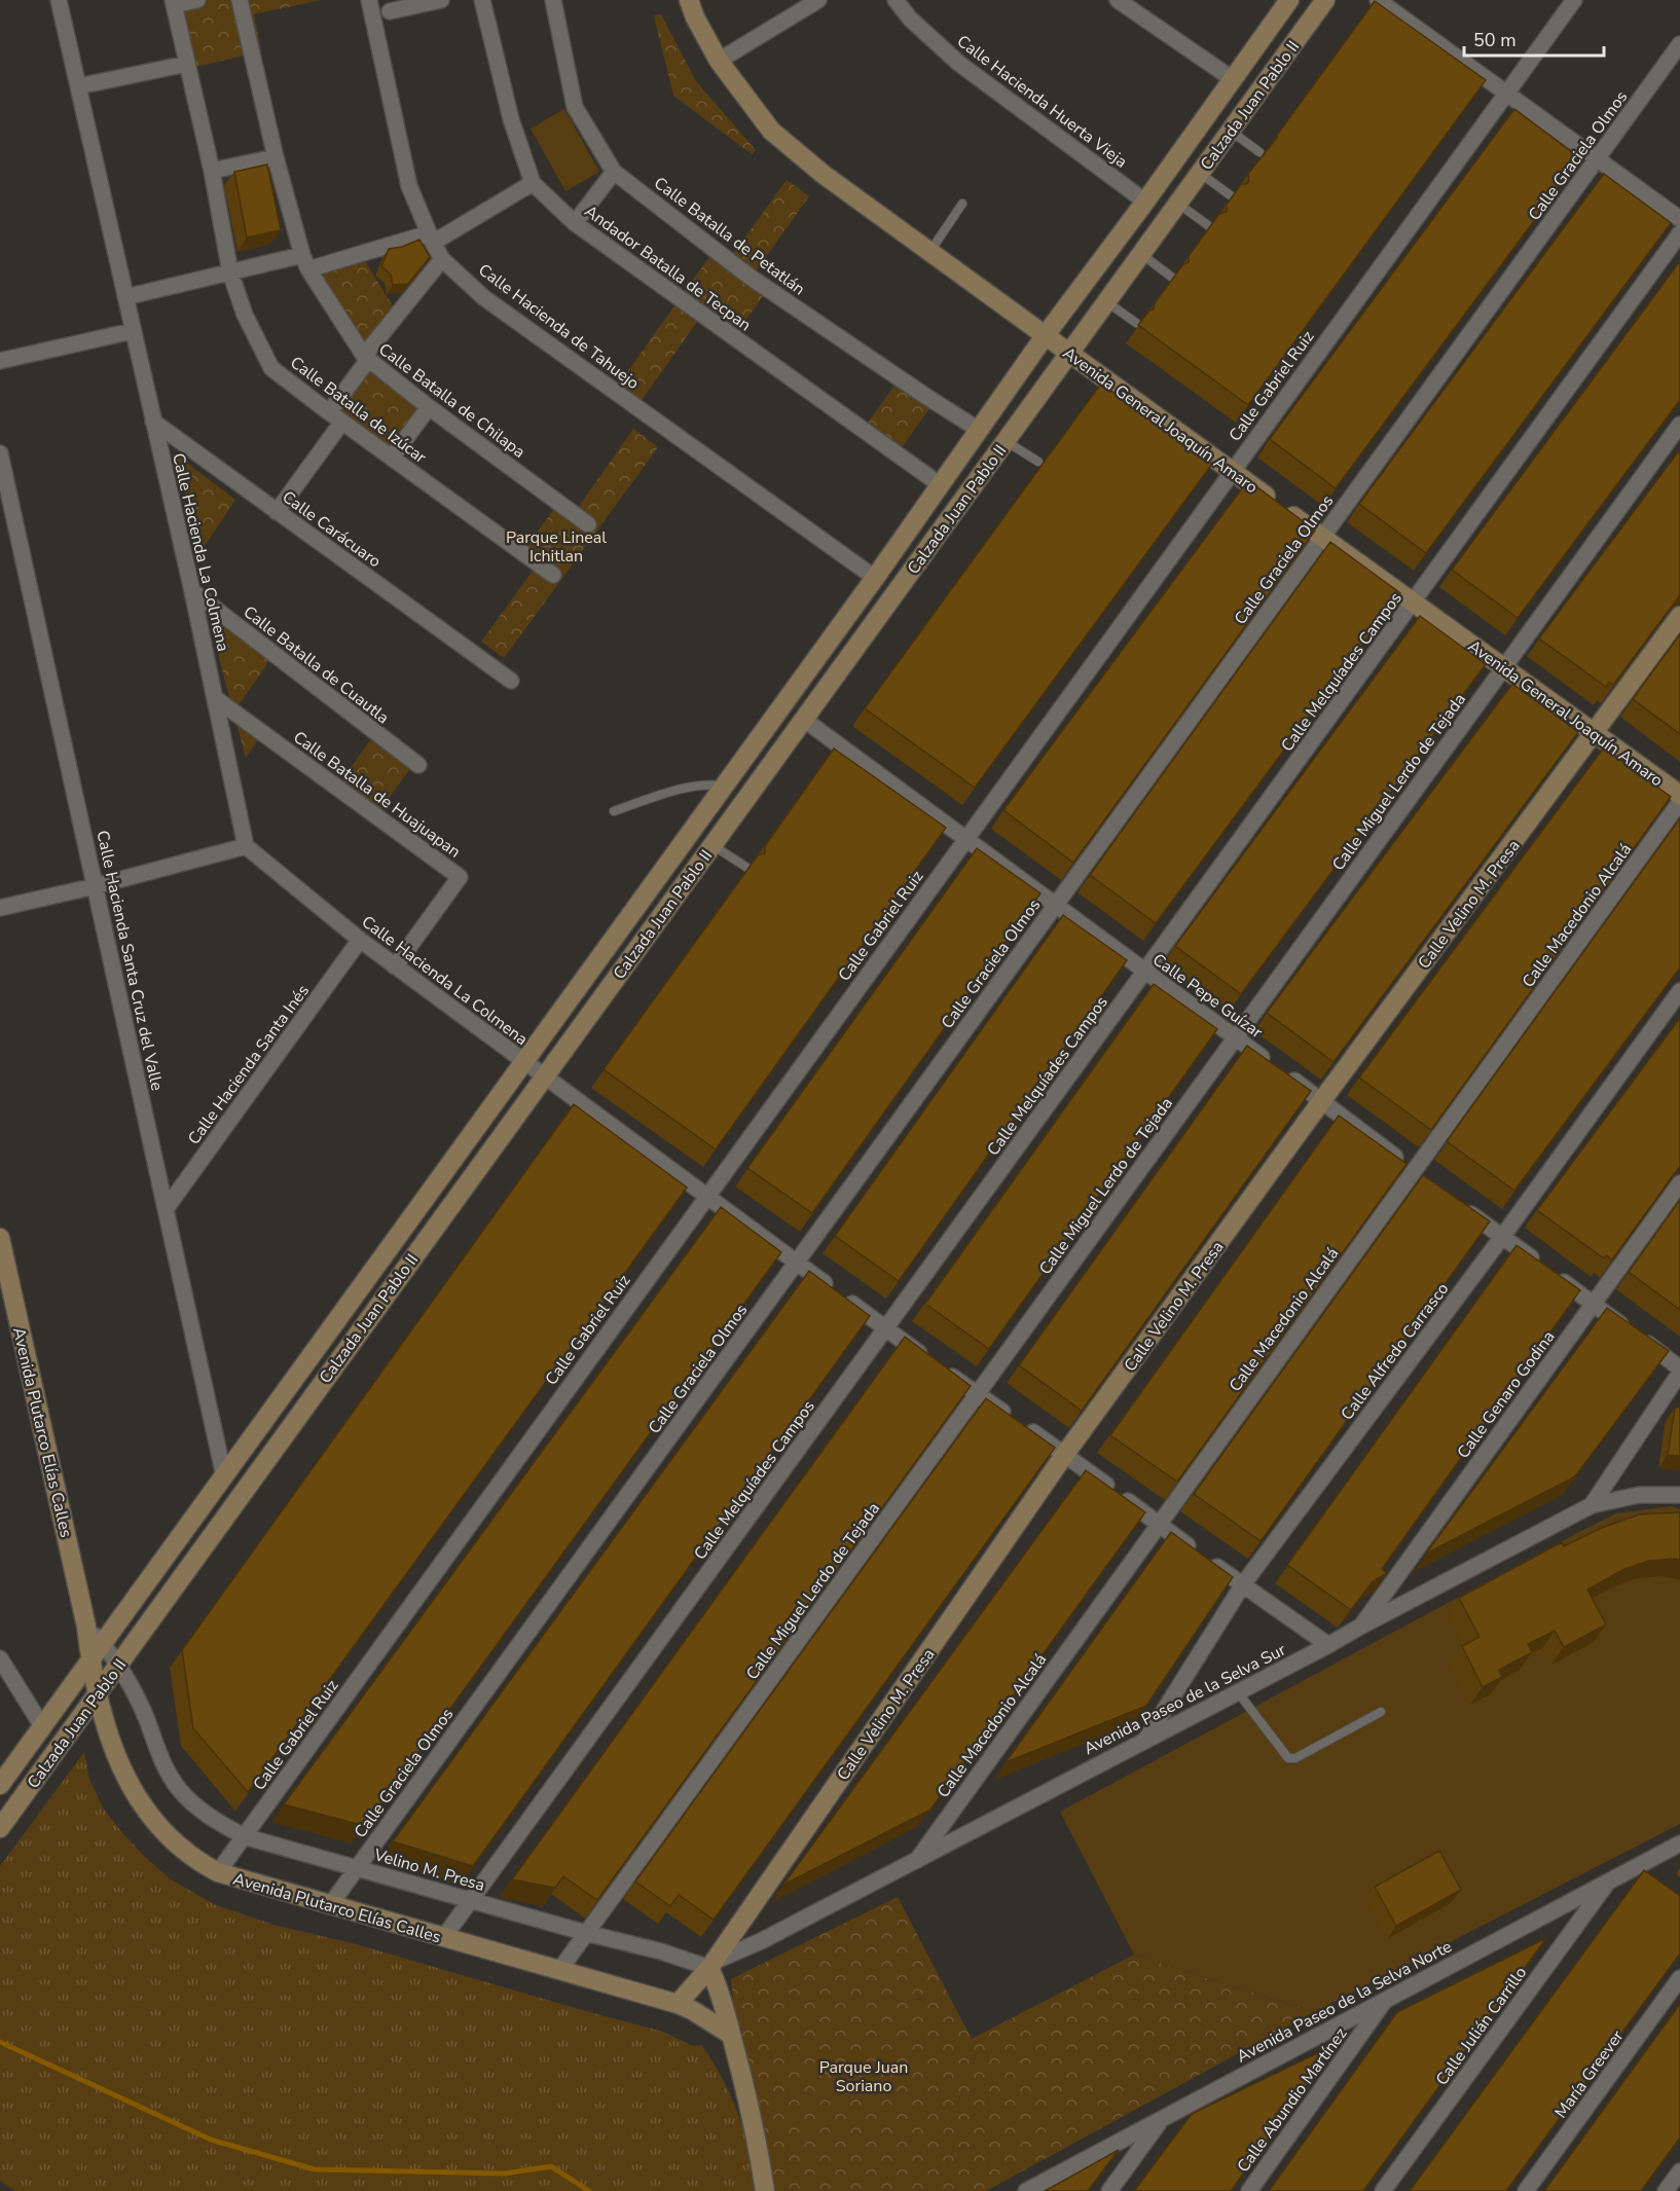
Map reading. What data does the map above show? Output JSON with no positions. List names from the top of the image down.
{
  "streets": {
    "main road": [
      "Calzada Juan Pablo II",
      "Avenida General Joaquín Amaro",
      "Calle Velino M. Presa",
      "Avenida Plutarco Elías Calles"
    ],
    "street": [
      "Calle Hacienda Huerta Vieja",
      "Calle Graciela Olmos",
      "Calle Batalla de Petatlán",
      "Andador Batalla de Tecpan",
      "Calle Hacienda de Tahuejo",
      "Calle Gabriel Ruiz",
      "Calle Batalla de Chilapa",
      "Calle Batalla de Izúcar",
      "Calle Carácuaro",
      "Calle Hacienda La Colmena",
      "Calle Batalla de Cuautla",
      "Calle Melquíades Campos",
      "Calle Miguel Lerdo de Tejada",
      "Calle Batalla de Huajuapan",
      "Calle Macedonio Alcalá",
      "Calle Hacienda Santa Cruz del Valle",
      "Calle Pepe Guízar",
      "Calle Hacienda Santa Inés",
      "Calle Alfredo Carrasco",
      "Calle Genaro Godina",
      "Avenida Paseo de la Selva Sur",
      "Velino M. Presa",
      "Avenida Paseo de la Selva Norte",
      "Calle Julián Carrillo",
      "María Greever",
      "Calle Abundio Martínez"
    ]
  },
  "crossings": [
    ["Calle Hacienda Huerta Vieja", "Calzada Juan Pablo II"],
    ["Calzada Juan Pablo II", "Calle Batalla de Petatlán"],
    ["Calzada Juan Pablo II", "Andador Batalla de Tecpan"],
    ["Calzada Juan Pablo II", "Calle Hacienda de Tahuejo"],
    ["Calzada Juan Pablo II", "Avenida General Joaquín Amaro"],
    ["Calzada Juan Pablo II", "Calle Hacienda La Colmena"],
    ["Calzada Juan Pablo II", "Calle Hacienda Santa Cruz del Valle"],
    ["Calzada Juan Pablo II", "Calle Pepe Guízar"],
    ["Calzada Juan Pablo II", "Avenida Plutarco Elías Calles"],
    ["Calzada Juan Pablo II", "Velino M. Presa"],
    ["Calle Graciela Olmos", "Avenida General Joaquín Amaro"],
    ["Calle Graciela Olmos", "Calle Hacienda La Colmena"],
    ["Calle Graciela Olmos", "Calle Pepe Guízar"],
    ["Calle Graciela Olmos", "Avenida Plutarco Elías Calles"],
    ["Calle Graciela Olmos", "Velino M. Presa"],
    ["Calle Gabriel Ruiz", "Avenida General Joaquín Amaro"],
    ["Calle Gabriel Ruiz", "Calle Hacienda La Colmena"],
    ["Calle Gabriel Ruiz", "Calle Pepe Guízar"],
    ["Calle Gabriel Ruiz", "Avenida Plutarco Elías Calles"],
    ["Calle Gabriel Ruiz", "Velino M. Presa"],
    ["Avenida General Joaquín Amaro", "Calle Melquíades Campos"],
    ["Avenida General Joaquín Amaro", "Calle Miguel Lerdo de Tejada"],
    ["Avenida General Joaquín Amaro", "Calle Velino M. Presa"],
    ["Calle Carácuaro", "Calle Hacienda La Colmena"],
    ["Calle Hacienda La Colmena", "Calle Batalla de Cuautla"],
    ["Calle Hacienda La Colmena", "Calle Melquíades Campos"],
    ["Calle Hacienda La Colmena", "Calle Miguel Lerdo de Tejada"],
    ["Calle Hacienda La Colmena", "Calle Batalla de Huajuapan"],
    ["Calle Hacienda La Colmena", "Calle Velino M. Presa"],
    ["Calle Hacienda La Colmena", "Calle Macedonio Alcalá"],
    ["Calle Hacienda La Colmena", "Calle Hacienda Santa Inés"],
    ["Calle Hacienda La Colmena", "Calle Alfredo Carrasco"],
    ["Calle Hacienda La Colmena", "Avenida Paseo de la Selva Sur"],
    ["Calle Melquíades Campos", "Calle Pepe Guízar"],
    ["Calle Melquíades Campos", "Avenida Plutarco Elías Calles"],
    ["Calle Melquíades Campos", "Velino M. Presa"],
    ["Calle Miguel Lerdo de Tejada", "Calle Pepe Guízar"],
    ["Calle Miguel Lerdo de Tejada", "Avenida Plutarco Elías Calles"],
    ["Calle Miguel Lerdo de Tejada", "Velino M. Presa"],
    ["Calle Velino M. Presa", "Calle Pepe Guízar"],
    ["Calle Velino M. Presa", "Avenida Plutarco Elías Calles"],
    ["Calle Velino M. Presa", "Avenida Paseo de la Selva Sur"],
    ["Calle Velino M. Presa", "Velino M. Presa"],
    ["Calle Macedonio Alcalá", "Calle Pepe Guízar"],
    ["Calle Macedonio Alcalá", "Avenida Paseo de la Selva Sur"],
    ["Calle Hacienda Santa Cruz del Valle", "Calle Hacienda Santa Inés"],
    ["Calle Alfredo Carrasco", "Avenida Paseo de la Selva Sur"],
    ["Calle Genaro Godina", "Avenida Paseo de la Selva Sur"],
    ["Avenida Paseo de la Selva Sur", "Velino M. Presa"],
    ["Avenida Paseo de la Selva Norte", "Calle Julián Carrillo"],
    ["Avenida Paseo de la Selva Norte", "Calle Abundio Martínez"]
  ],
  "parks": ["Parque Lineal Ichitlan", "Parque Juan Soriano"],
  "scale_bar": "50 m"
}
